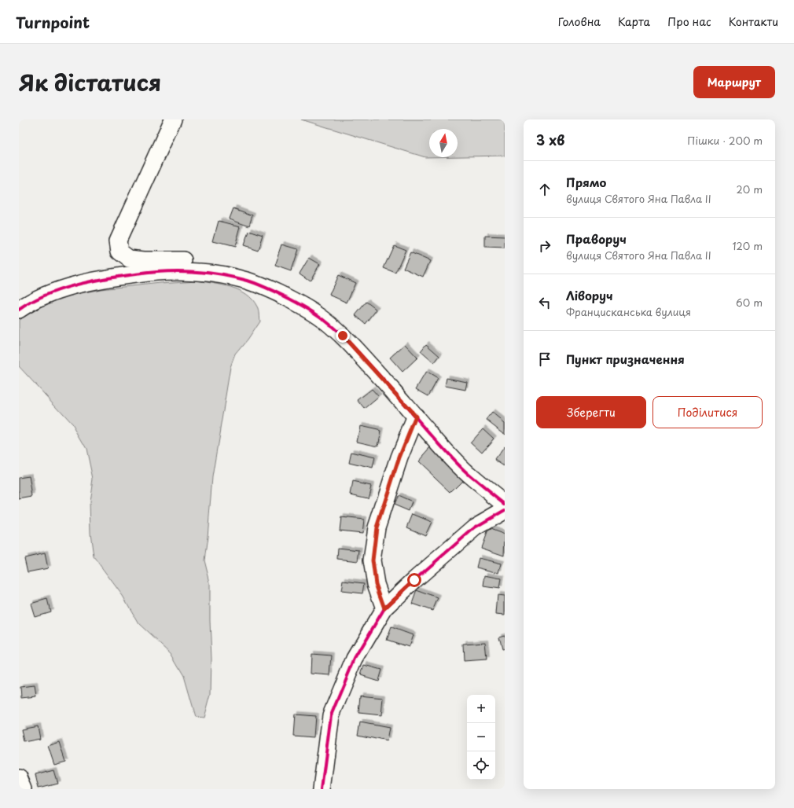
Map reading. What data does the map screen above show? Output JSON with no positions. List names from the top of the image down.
{
  "north": "top",
  "page": {
    "header": "Turnpoint",
    "nav": [
      "Головна",
      "Карта",
      "Про нас",
      "Контакти"
    ],
    "title": "Як дістатися",
    "buttons": [
      "Маршрут",
      ["Зберегти", "Поділитися"]
    ],
    "heading": ["3 хв", "Пішки · 200 m"],
    "list": [
      ["Прямо", "вулиця Святого Яна Павла II", "20 m"],
      ["Праворуч", "вулиця Святого Яна Павла II", "120 m"],
      ["Ліворуч", "Францисканська вулиця", "60 m"],
      "Пункт призначення"
    ],
    "map_buttons": ["+", "−"]
  }
}
